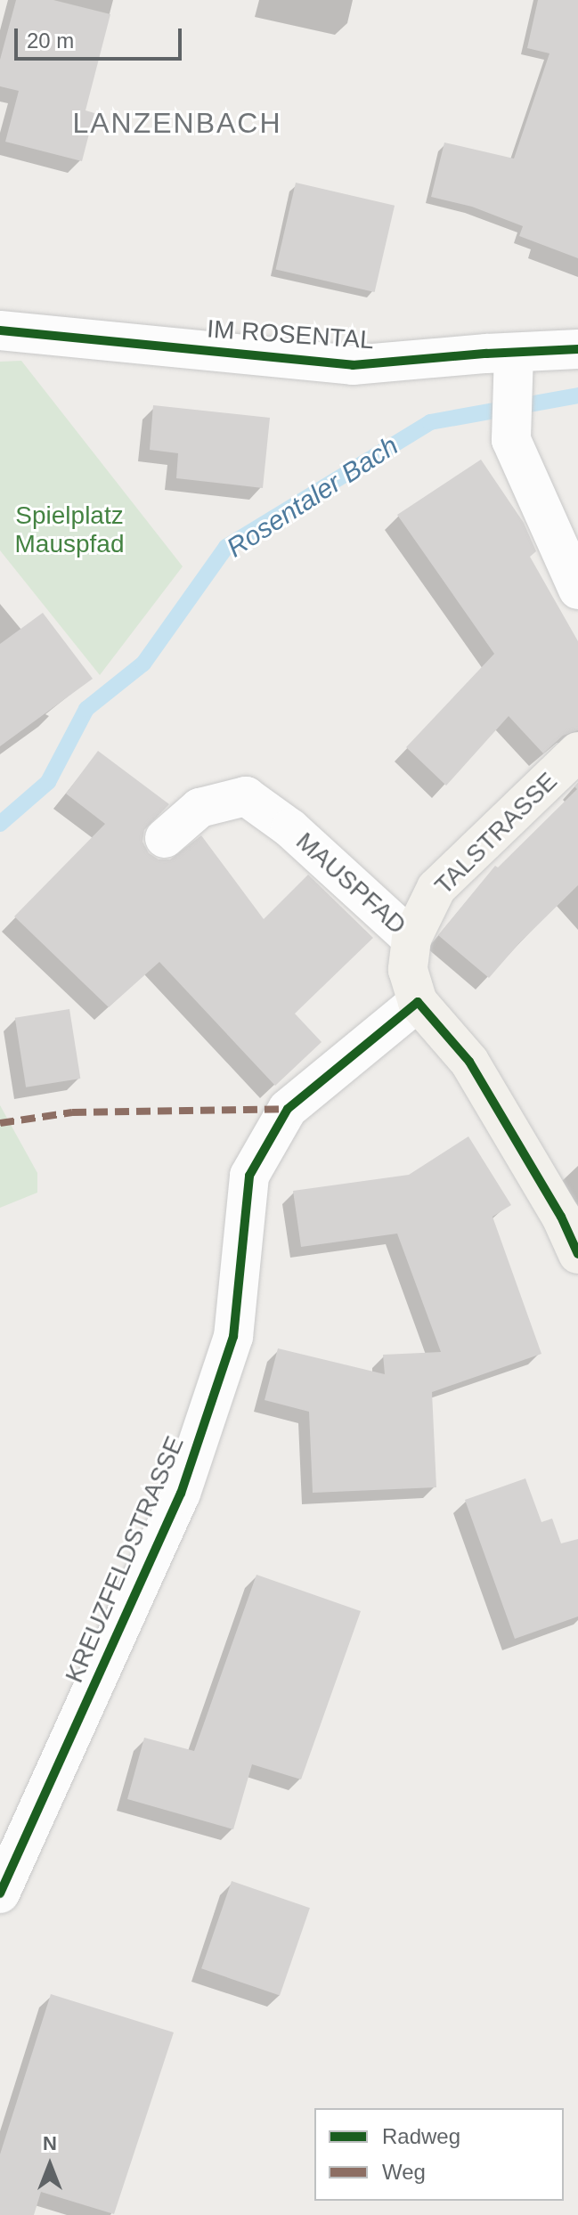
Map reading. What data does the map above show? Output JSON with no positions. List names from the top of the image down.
{
  "streets": {
    "main road": ["TALSTRASSE"],
    "street": ["IM ROSENTAL", "MAUSPFAD", "KREUZFELDSTRASSE"]
  },
  "crossings": [
    ["TALSTRASSE", "MAUSPFAD"],
    ["TALSTRASSE", "KREUZFELDSTRASSE"]
  ],
  "districts": ["LANZENBACH"],
  "water": ["Rosentaler Bach"],
  "parks": ["Spielplatz Mauspfad"],
  "legend": ["Radweg", "Weg"],
  "scale_bar": "20 m",
  "north": "top"
}
